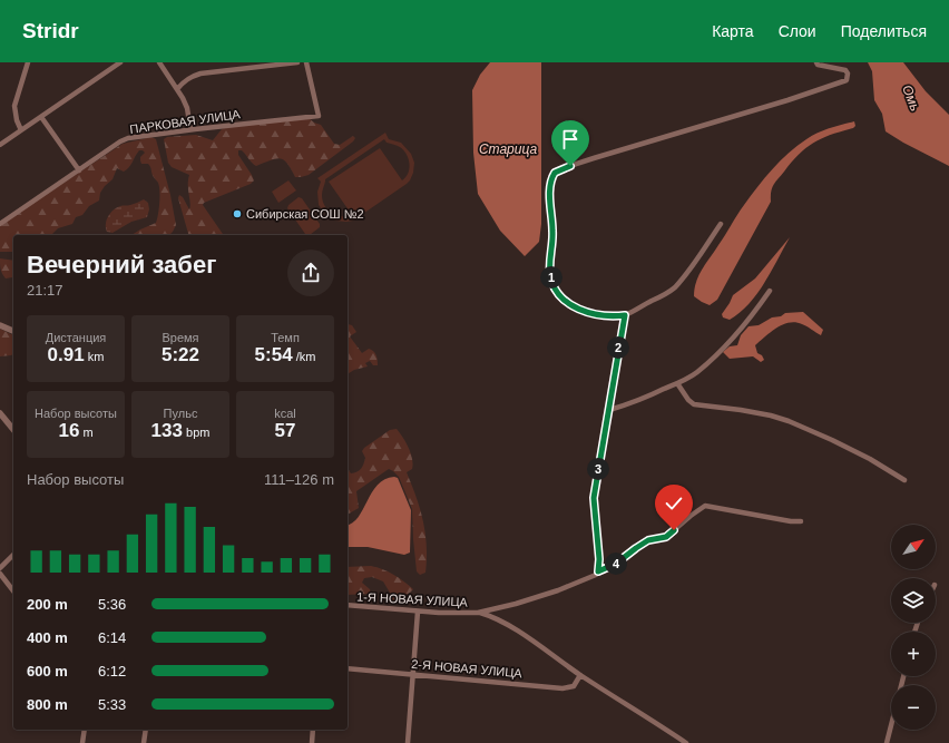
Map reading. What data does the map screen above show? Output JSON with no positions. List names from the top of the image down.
{
  "streets": {
    "street": ["ПАРКОВАЯ УЛИЦА", "1-Я НОВАЯ УЛИЦА", "2-Я НОВАЯ УЛИЦА"]
  },
  "water": ["Омь", "Старица"],
  "places": ["Сибирская СОШ №2"],
  "north": "top right",
  "page": {
    "header": "Stridr",
    "nav": ["Карта", "Слои", "Поделиться"],
    "heading": ["Вечерний забег", "21:17"],
    "pins": [
      "1",
      "2",
      "3",
      "4"
    ],
    "stats": [
      ["Дистанция", "0.91 km"],
      ["Время", "5:22"],
      ["Темп", "5:54 /km"],
      ["Набор высоты", "16 m"],
      ["Пульс", "133 bpm"],
      ["kcal", "57"]
    ],
    "chart": ["Набор высоты", "111–126 m"],
    "map_buttons": ["+", "−"],
    "list": [
      {
        "name": "200 m",
        "note": "5:36"
      },
      {
        "name": "400 m",
        "note": "6:14"
      },
      {
        "name": "600 m",
        "note": "6:12"
      },
      {
        "name": "800 m",
        "note": "5:33"
      }
    ]
  }
}
